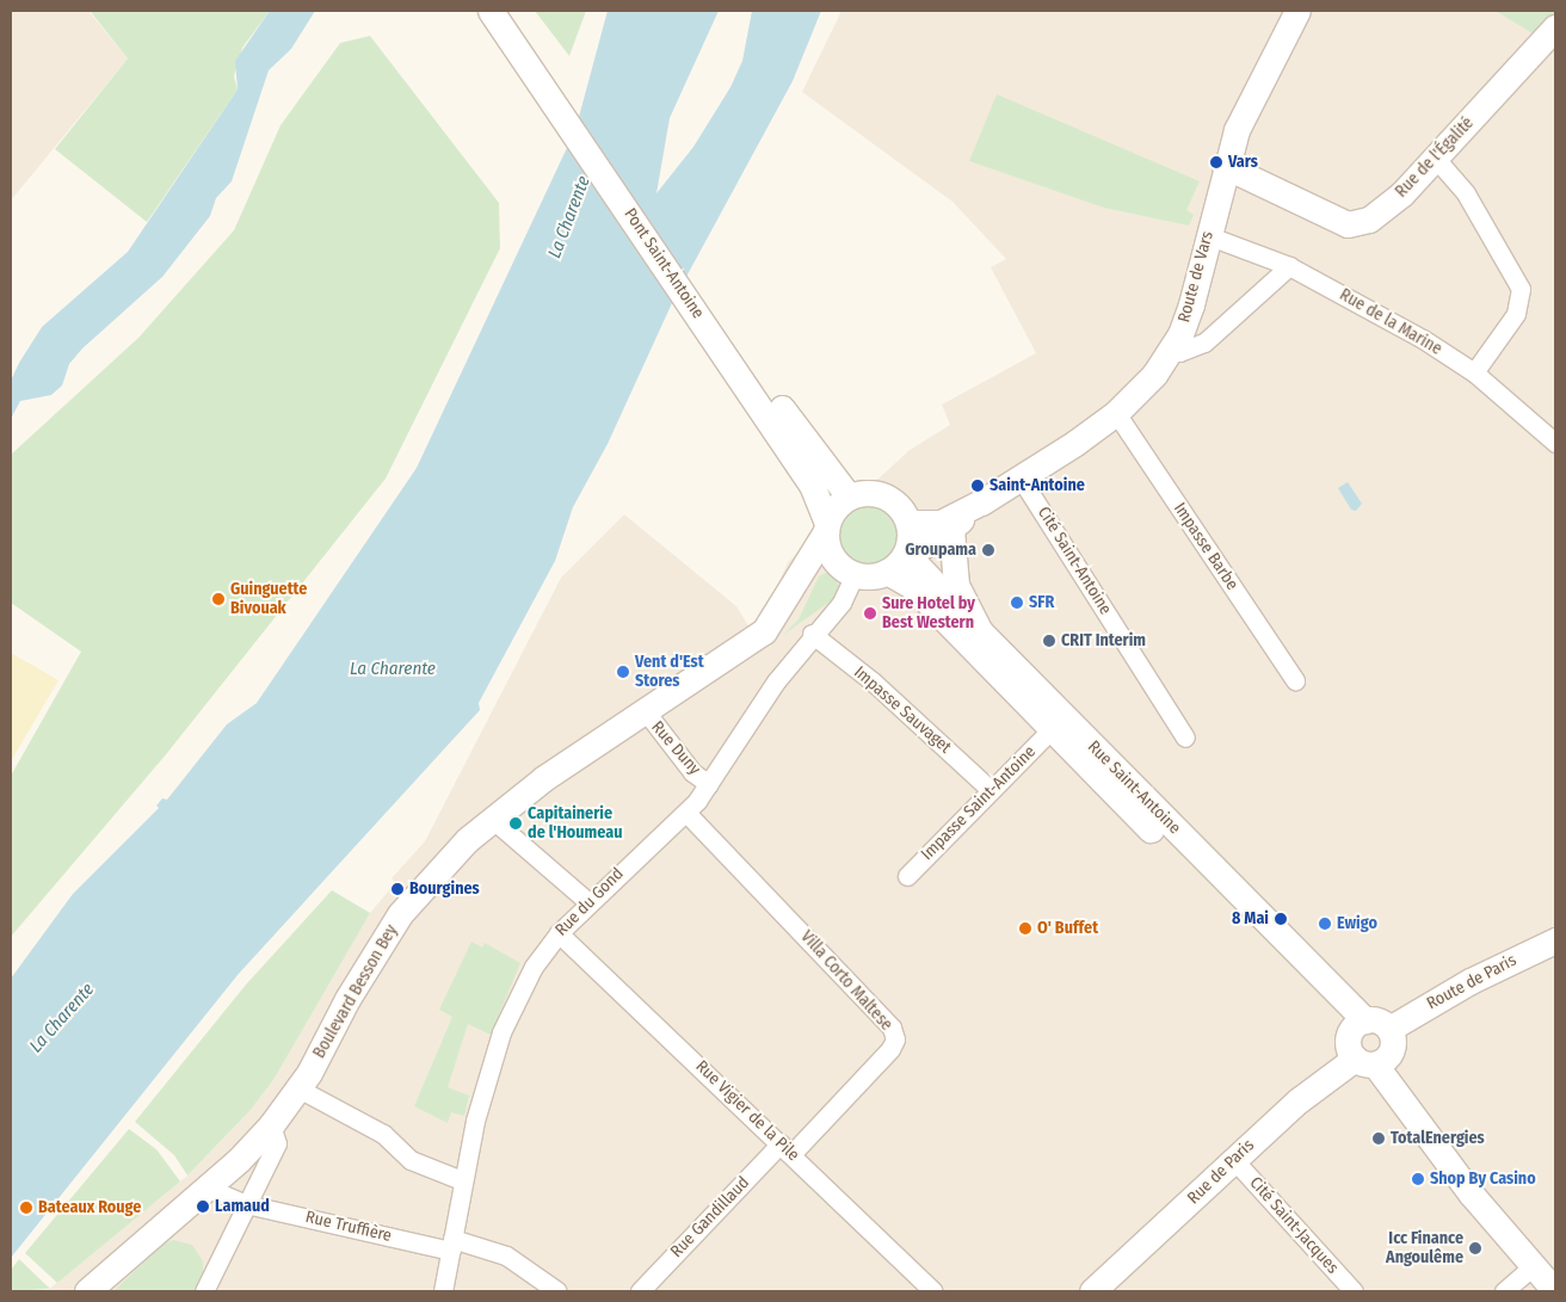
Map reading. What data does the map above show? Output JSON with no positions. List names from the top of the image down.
{
  "streets": {
    "main road": [
      "Rue de l'Égalité",
      "Pont Saint-Antoine",
      "Route de Vars",
      "Rue Saint-Antoine",
      "Route de Paris",
      "Boulevard Besson Bey",
      "Rue de Paris"
    ],
    "street": [
      "Rue de la Marine",
      "Impasse Barbe",
      "Cité Saint-Antoine",
      "Impasse Sauvaget",
      "Rue Duny",
      "Impasse Saint-Antoine",
      "Rue du Gond",
      "Villa Corto Maltese",
      "Rue Vigier de la Pile",
      "Rue Gandillaud",
      "Cité Saint-Jacques",
      "Rue Truffière"
    ]
  },
  "crossings": [
    ["Rue de l'Égalité", "Route de Vars"],
    ["Pont Saint-Antoine", "Route de Vars"],
    ["Pont Saint-Antoine", "Rue Saint-Antoine"],
    ["Pont Saint-Antoine", "Rue du Gond"],
    ["Pont Saint-Antoine", "Boulevard Besson Bey"],
    ["Route de Vars", "Rue de la Marine"],
    ["Route de Vars", "Impasse Barbe"],
    ["Route de Vars", "Cité Saint-Antoine"],
    ["Route de Vars", "Rue Saint-Antoine"],
    ["Route de Vars", "Rue du Gond"],
    ["Route de Vars", "Boulevard Besson Bey"],
    ["Impasse Sauvaget", "Impasse Saint-Antoine"],
    ["Impasse Sauvaget", "Rue du Gond"],
    ["Rue Duny", "Rue du Gond"],
    ["Rue Duny", "Boulevard Besson Bey"],
    ["Rue Saint-Antoine", "Impasse Saint-Antoine"],
    ["Rue Saint-Antoine", "Rue du Gond"],
    ["Rue Saint-Antoine", "Route de Paris"],
    ["Rue Saint-Antoine", "Boulevard Besson Bey"],
    ["Rue du Gond", "Villa Corto Maltese"],
    ["Rue du Gond", "Boulevard Besson Bey"],
    ["Rue du Gond", "Rue Vigier de la Pile"],
    ["Rue du Gond", "Rue Truffière"],
    ["Villa Corto Maltese", "Rue Vigier de la Pile"],
    ["Villa Corto Maltese", "Rue Gandillaud"],
    ["Boulevard Besson Bey", "Rue Truffière"],
    ["Rue Vigier de la Pile", "Rue Gandillaud"],
    ["Rue de Paris", "Cité Saint-Jacques"]
  ],
  "water": ["La Charente"],
  "places": [
    "Vars",
    "Saint-Antoine",
    "Groupama",
    "Guinguette Bivouak",
    "SFR",
    "Sure Hotel by Best Western",
    "CRIT Interim",
    "Vent d'Est Stores",
    "Capitainerie de l'Houmeau",
    "Bourgines",
    "8 Mai",
    "Ewigo",
    "O' Buffet",
    "TotalEnergies",
    "Shop By Casino",
    "Lamaud",
    "Bateaux Rouge",
    "Icc Finance Angoulême"
  ]
}
